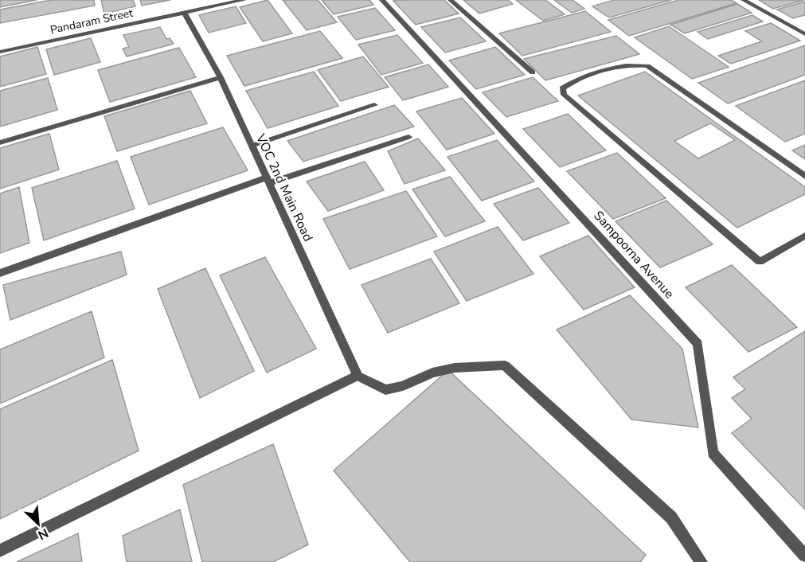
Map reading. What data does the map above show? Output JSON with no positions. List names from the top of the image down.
{
  "streets": {
    "street": ["Pandaram Street", "VOC 2nd Main Road", "Sampoorna Avenue"]
  },
  "crossings": [
    ["Pandaram Street", "VOC 2nd Main Road"]
  ],
  "north": "bottom right"
}
